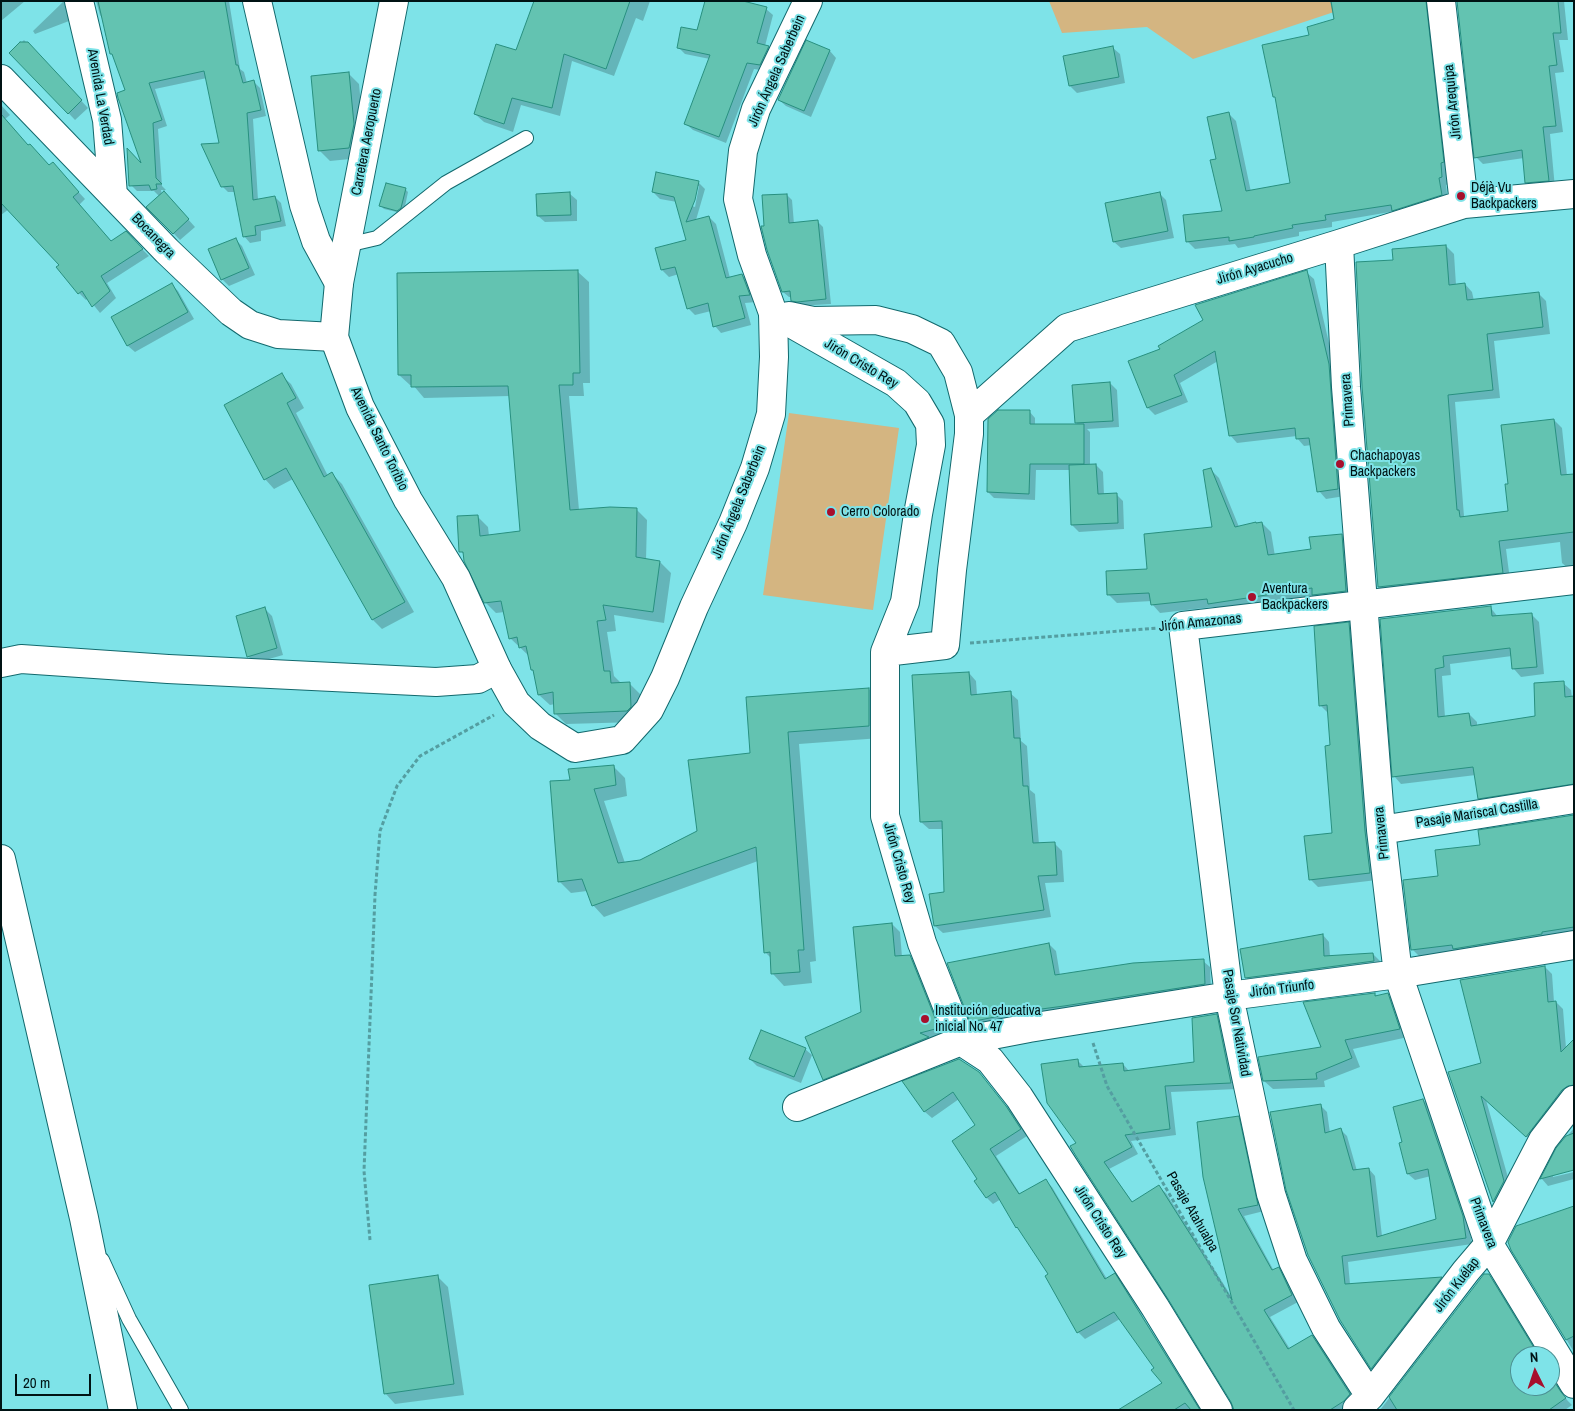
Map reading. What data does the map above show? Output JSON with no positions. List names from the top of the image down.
{
  "streets": {
    "street": [
      "Jirón Ángela Saberbein",
      "Avenida La Verdad",
      "Jirón Arequipa",
      "Carretera Aeropuerto",
      "Bocanegra",
      "Jirón Ayacucho",
      "Jirón Cristo Rey",
      "Primavera",
      "Avenida Santo Toribio",
      "Jirón Amazonas",
      "Pasaje Mariscal Castilla",
      "Jirón Triunfo",
      "Pasaje Sor Natividad",
      "Jirón Kuélap"
    ],
    "path": ["Pasaje Atahualpa"]
  },
  "crossings": [
    ["Jirón Ángela Saberbein", "Jirón Cristo Rey"],
    ["Jirón Ángela Saberbein", "Avenida Santo Toribio"],
    ["Avenida La Verdad", "Bocanegra"],
    ["Jirón Arequipa", "Jirón Ayacucho"],
    ["Carretera Aeropuerto", "Avenida Santo Toribio"],
    ["Bocanegra", "Avenida Santo Toribio"],
    ["Jirón Ayacucho", "Primavera"],
    ["Jirón Cristo Rey", "Jirón Triunfo"],
    ["Primavera", "Jirón Amazonas"],
    ["Primavera", "Pasaje Mariscal Castilla"],
    ["Primavera", "Jirón Triunfo"],
    ["Primavera", "Jirón Kuélap"],
    ["Jirón Amazonas", "Pasaje Sor Natividad"],
    ["Jirón Triunfo", "Pasaje Sor Natividad"],
    ["Jirón Triunfo", "Pasaje Atahualpa"],
    ["Pasaje Sor Natividad", "Jirón Kuélap"]
  ],
  "places": [
    "Déjà Vu Backpackers",
    "Chachapoyas Backpackers",
    "Cerro Colorado",
    "Aventura Backpackers",
    "Institución educativa inicial No. 47"
  ],
  "scale_bar": "20 m",
  "north": "top"
}
